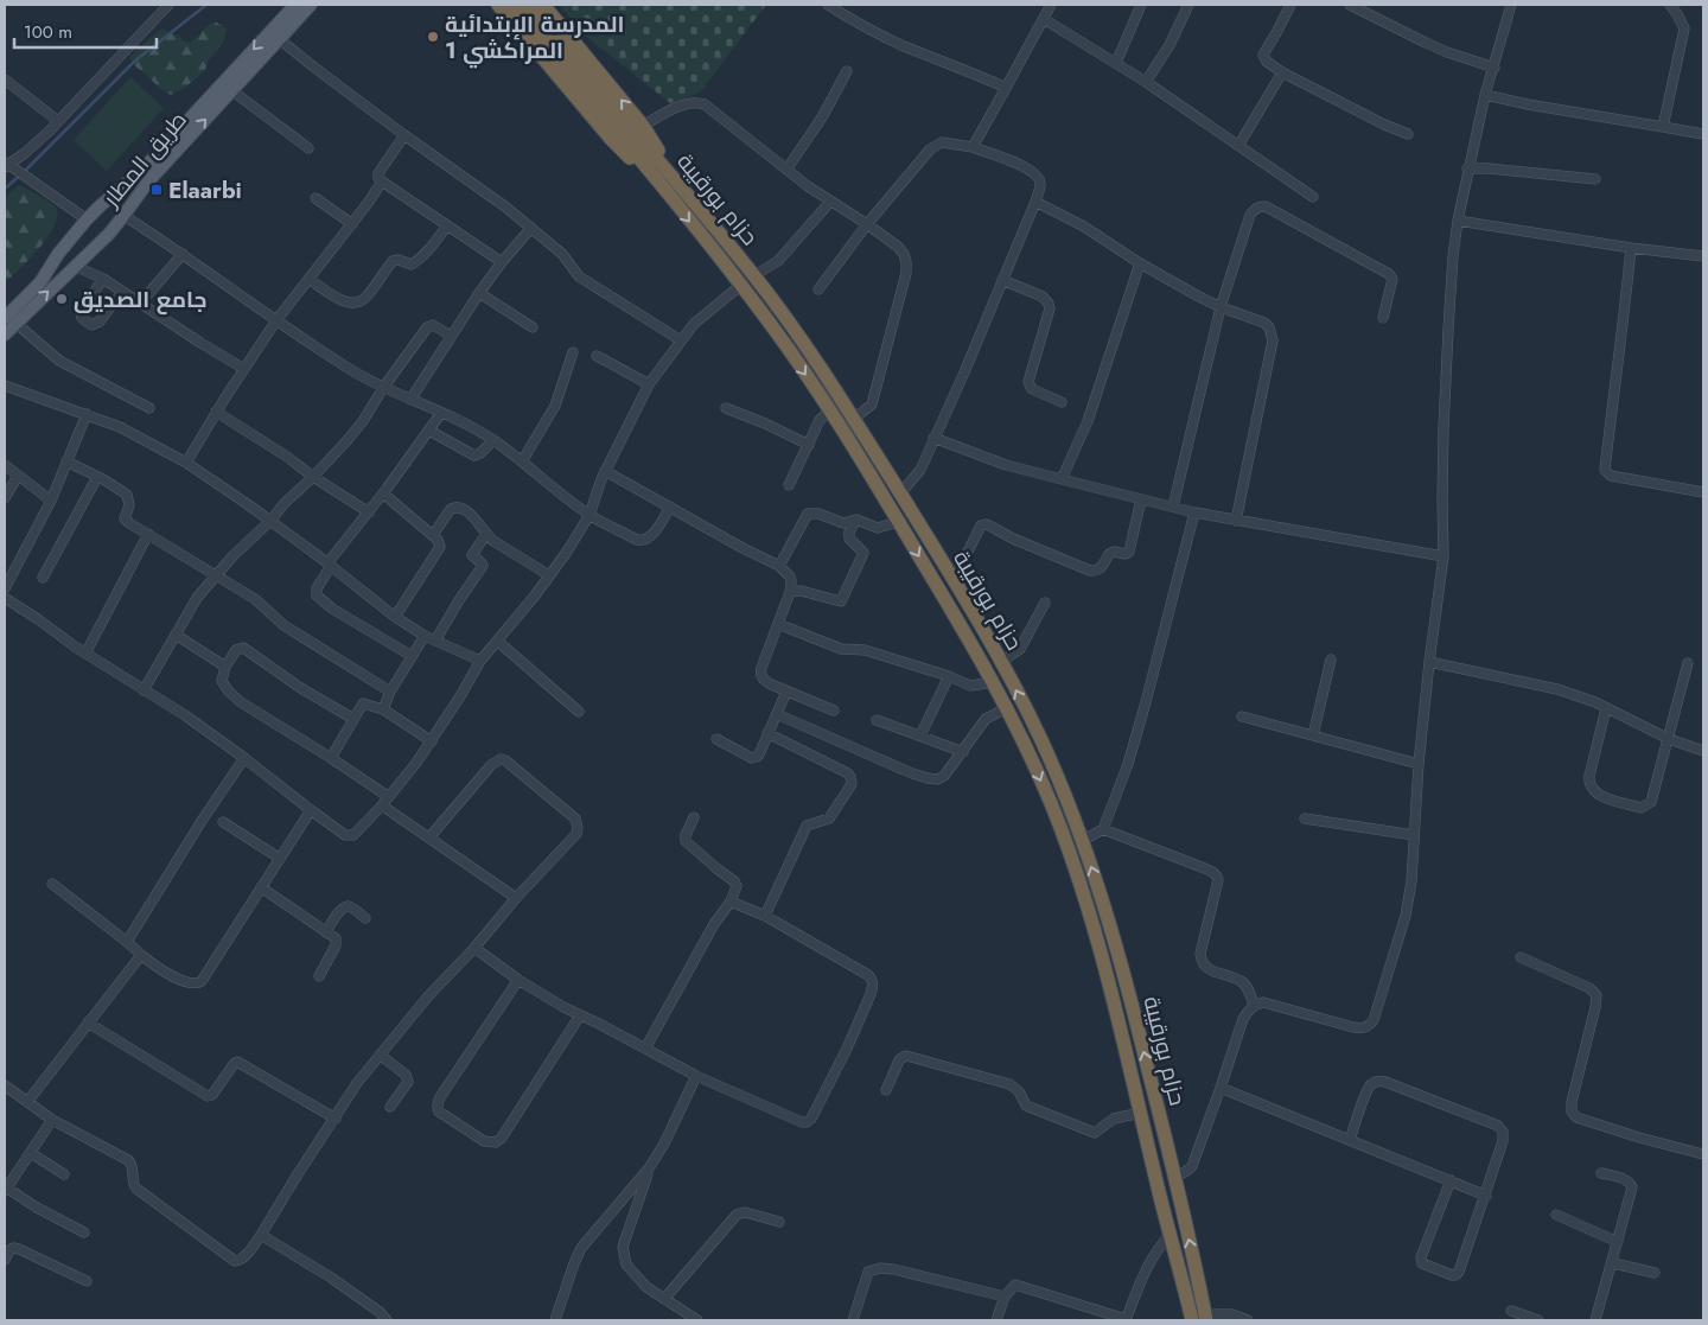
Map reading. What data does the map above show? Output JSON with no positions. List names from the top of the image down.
{
  "streets": {
    "highway": ["حزام بورقيبة"],
    "main road": ["طريق المطار"]
  },
  "places": {
    "other": ["المدرسة الإبتدائية المراكشي 1", "جامع الصديق"],
    "transit": ["Elaarbi"]
  },
  "scale_bar": "100 m"
}
